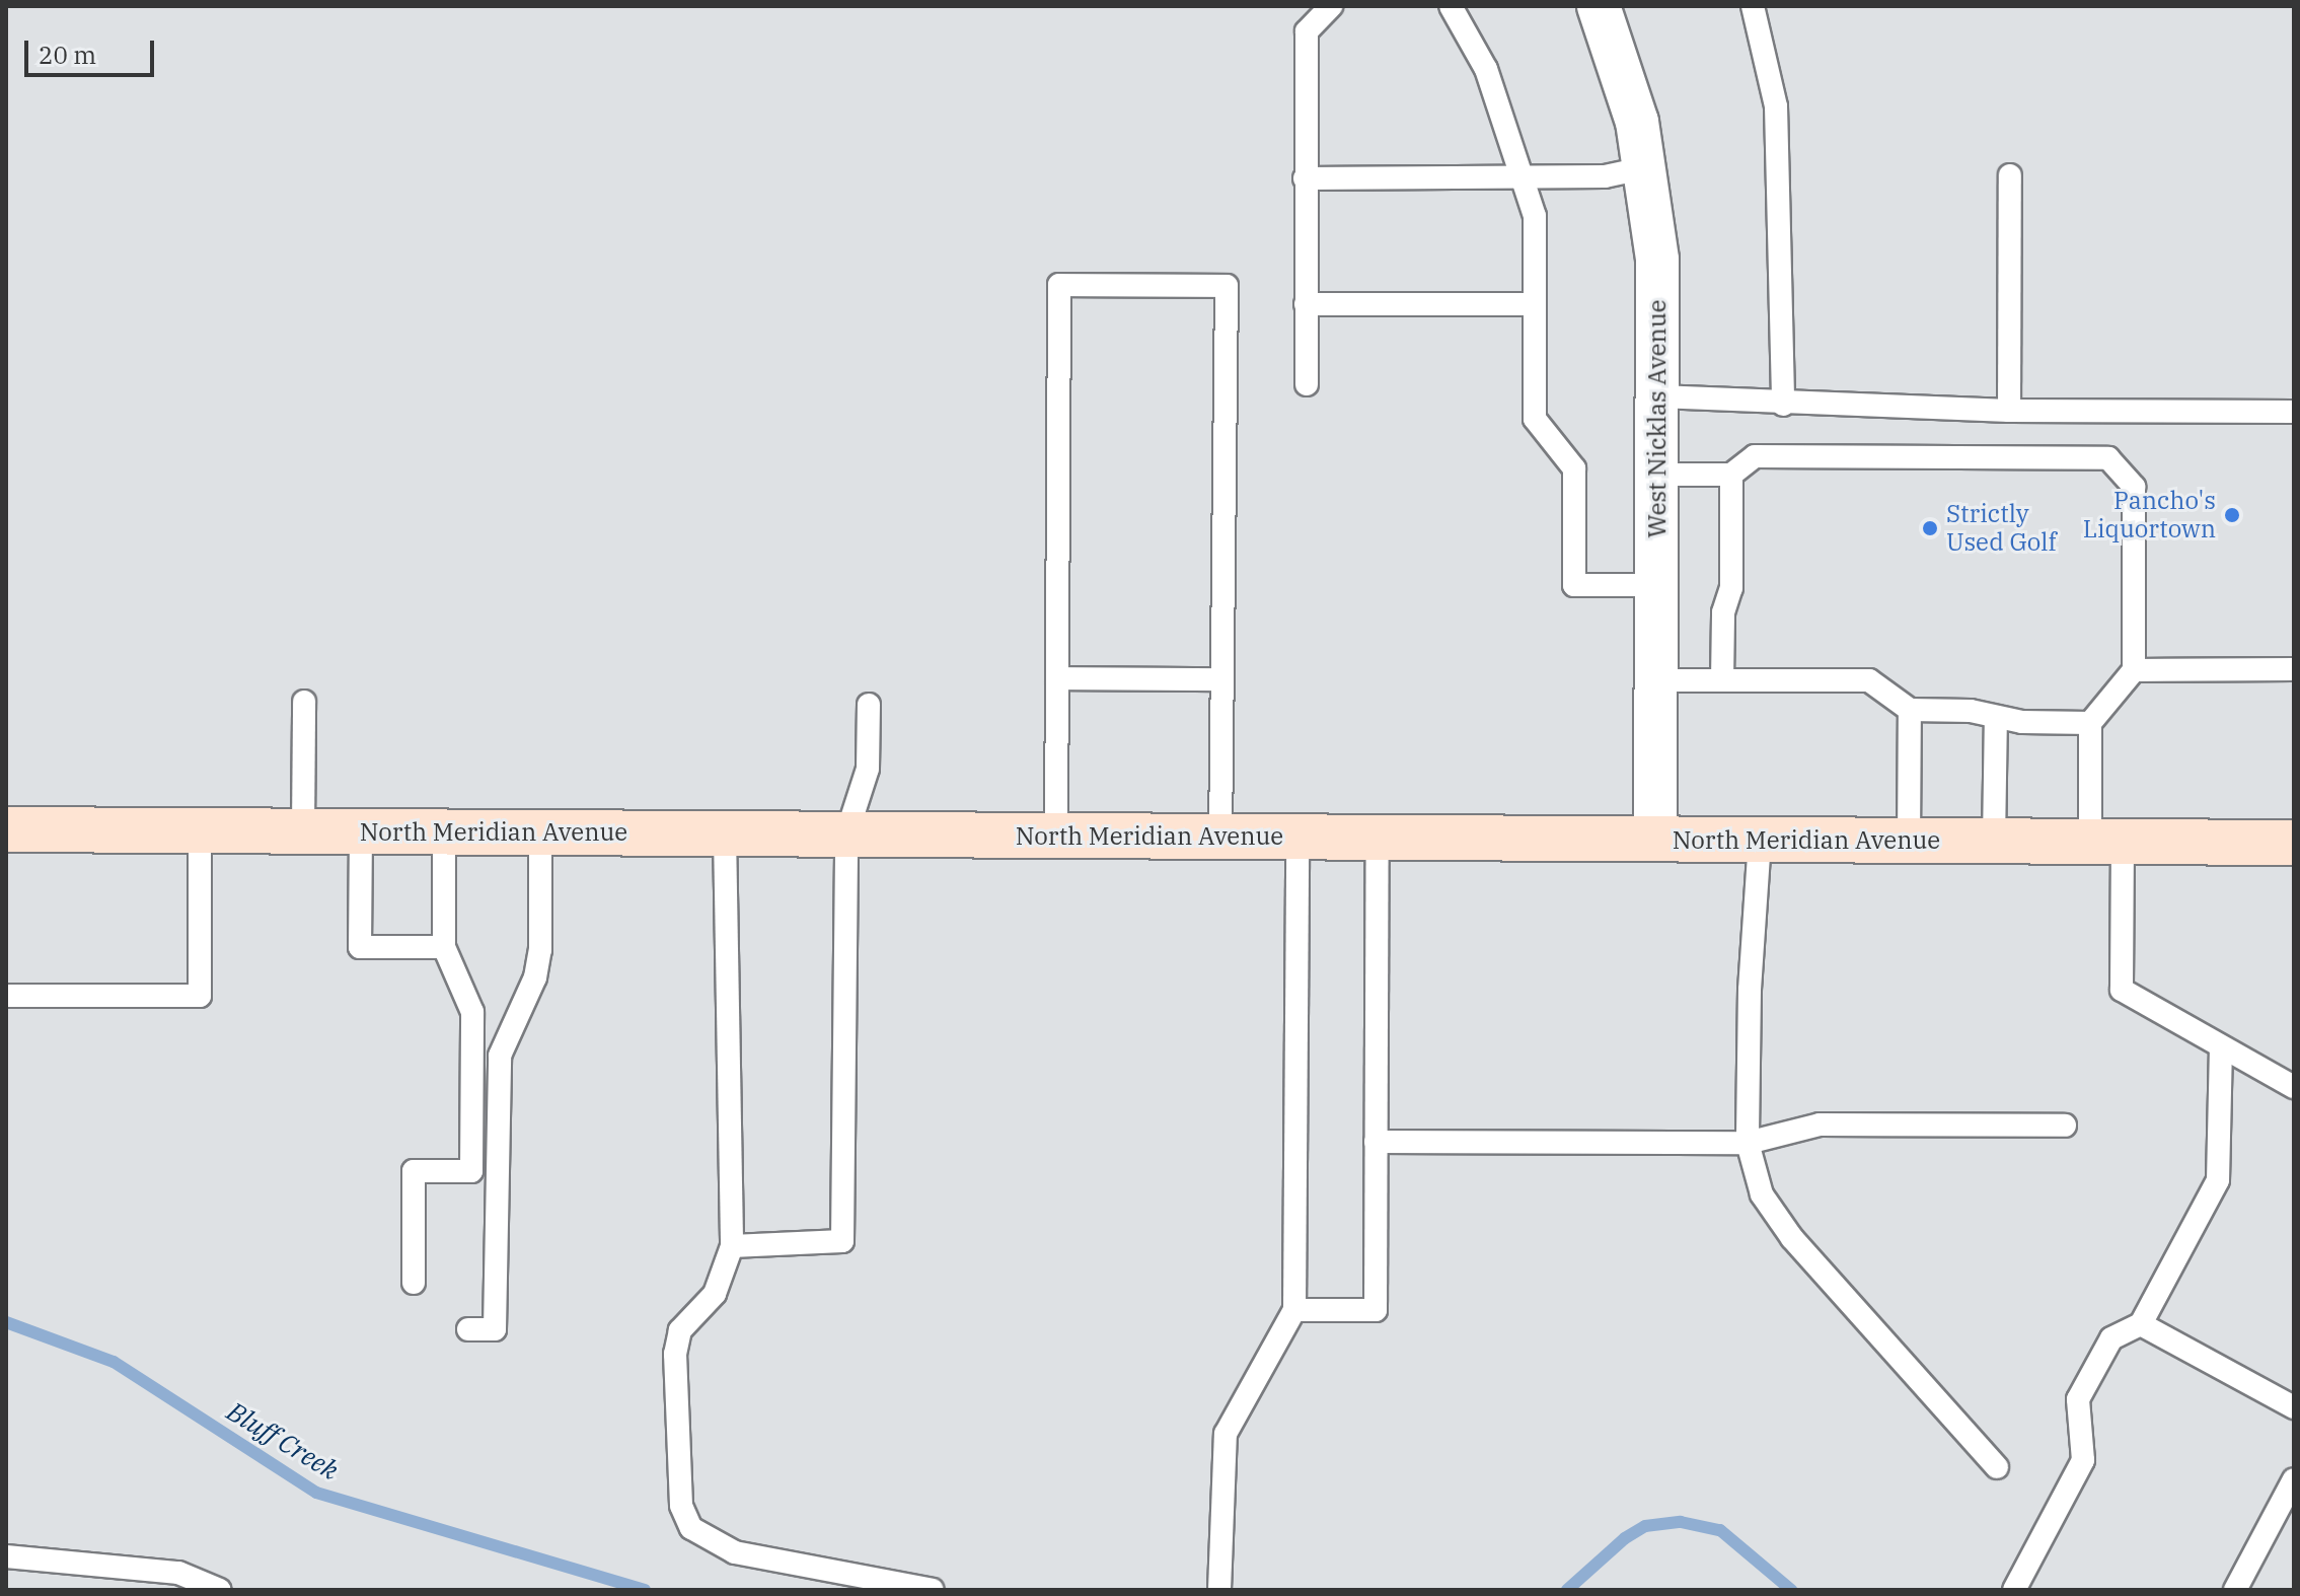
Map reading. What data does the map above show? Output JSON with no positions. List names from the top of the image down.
{
  "streets": {
    "main road": ["North Meridian Avenue"],
    "street": ["West Nicklas Avenue"]
  },
  "crossings": [
    ["West Nicklas Avenue", "North Meridian Avenue"]
  ],
  "water": ["Bluff Creek"],
  "places": ["Pancho's Liquortown", "Strictly Used Golf"],
  "scale_bar": "20 m"
}
